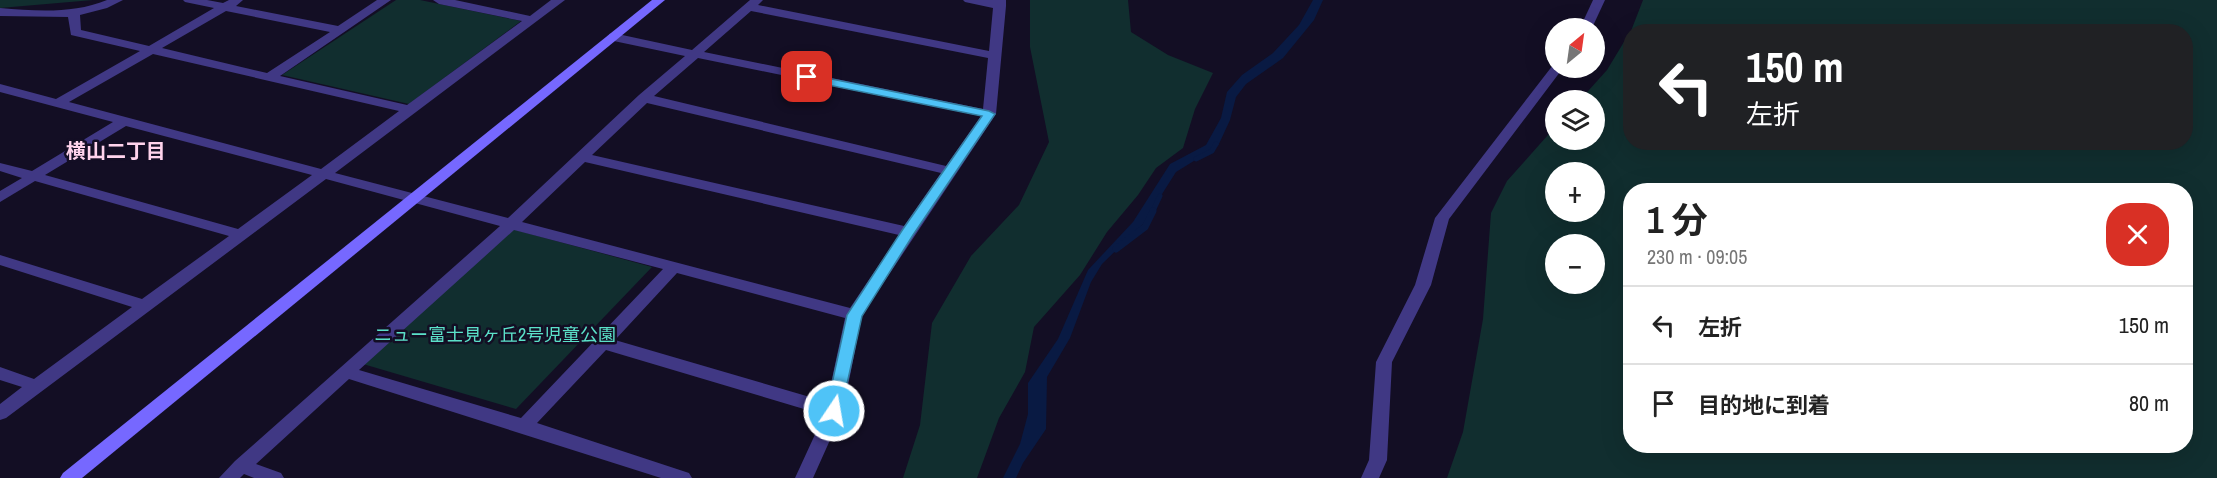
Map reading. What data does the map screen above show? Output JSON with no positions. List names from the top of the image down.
{
  "districts": ["横山二丁目"],
  "parks": ["ニュー富士見ヶ丘2号児童公園"],
  "north": "top right",
  "page": {
    "map_buttons": ["+", "−"],
    "turn": ["150 m", "左折"],
    "heading": ["1 分", "230 m · 09:05"],
    "list": [
      {
        "name": "左折",
        "value": "150 m"
      },
      {
        "name": "目的地に到着",
        "value": "80 m"
      }
    ]
  }
}
